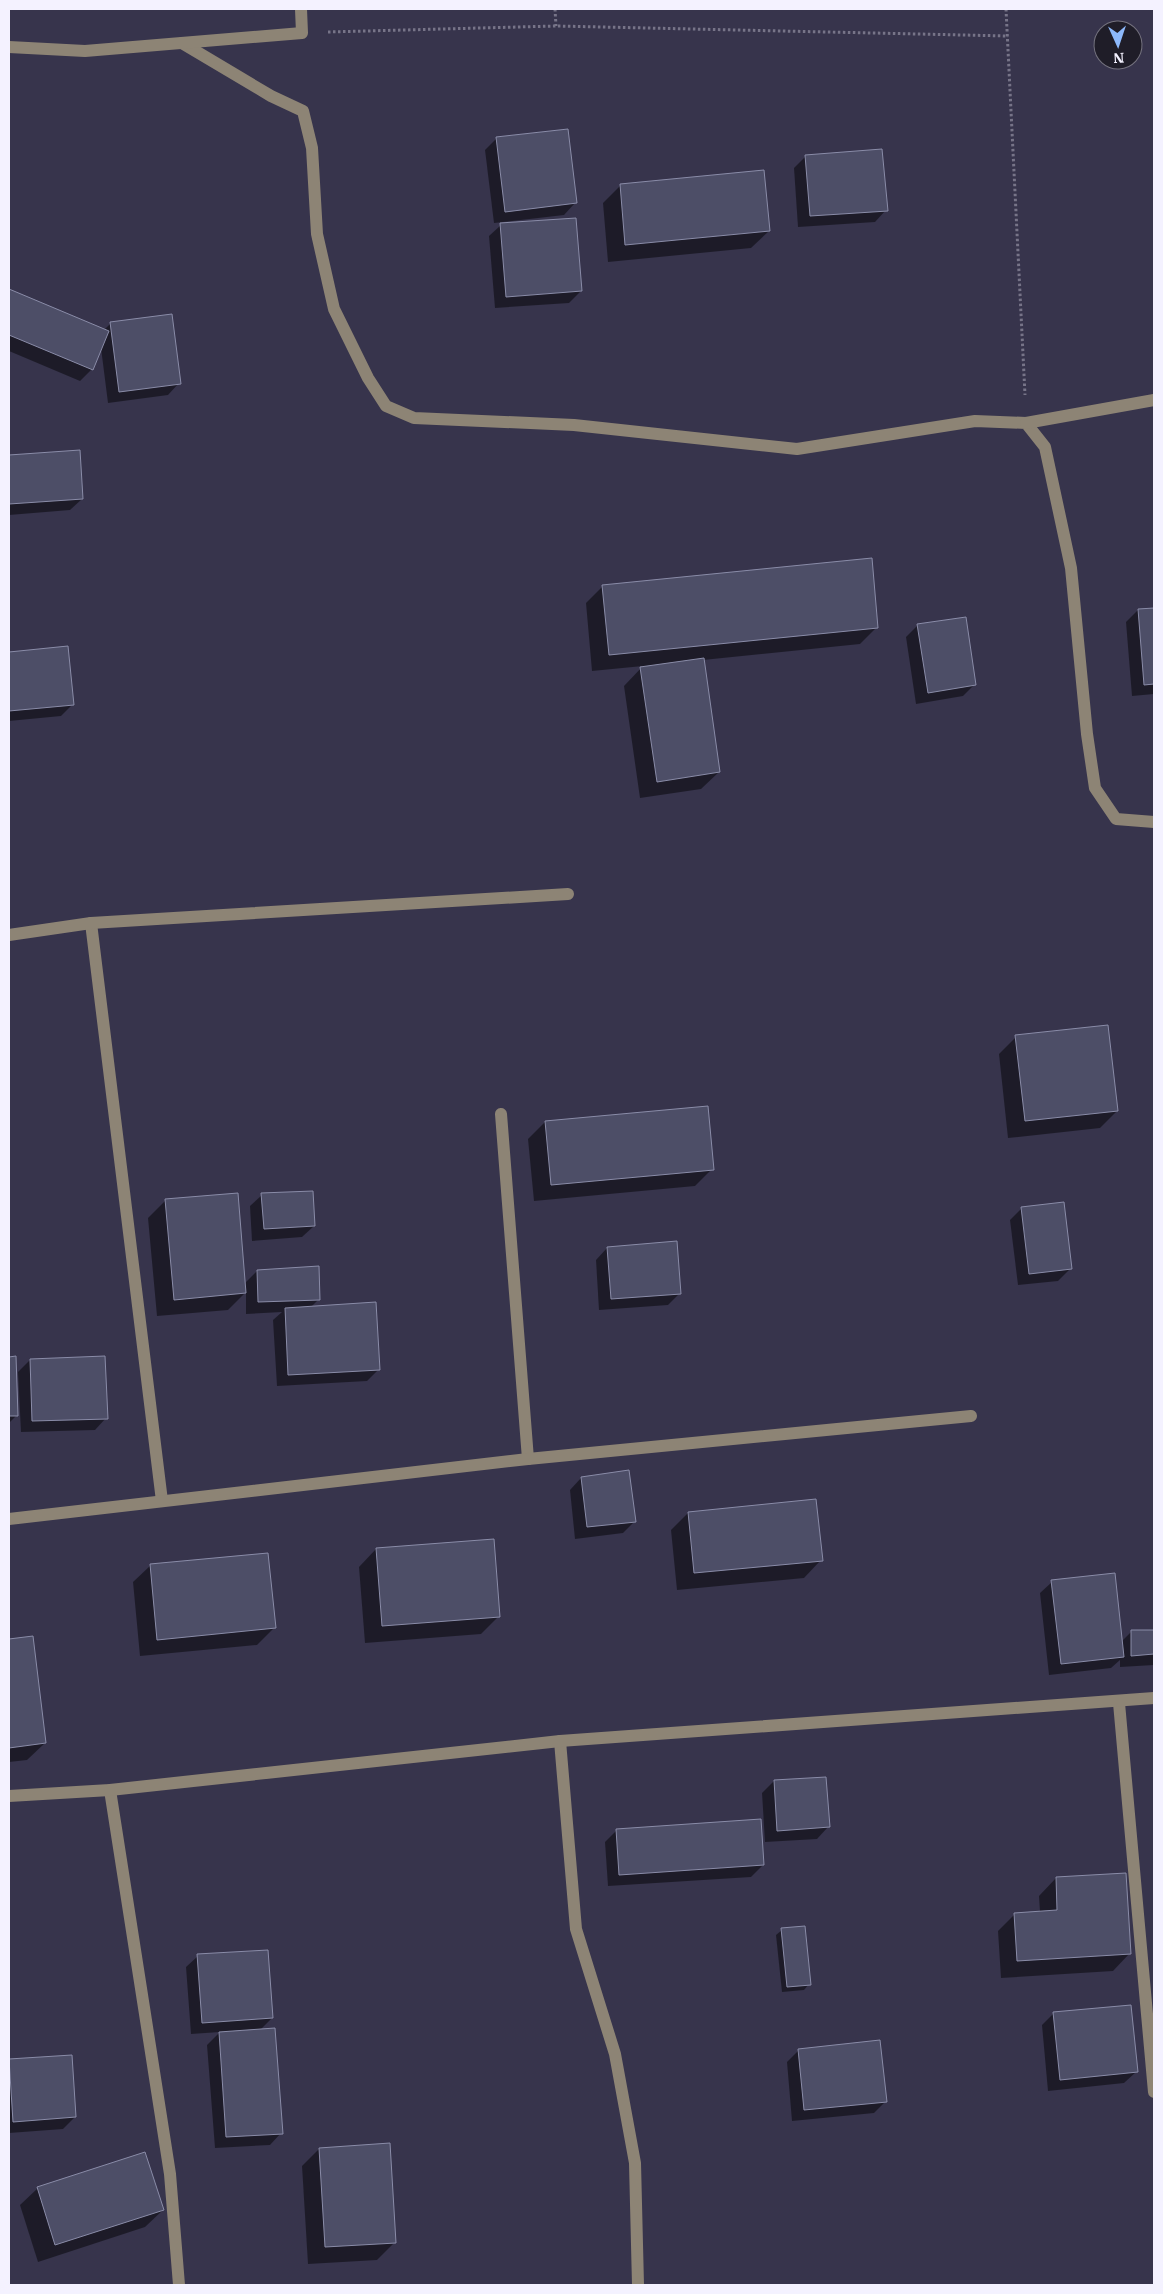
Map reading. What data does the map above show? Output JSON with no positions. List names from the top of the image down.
{
  "north": "bottom"
}
